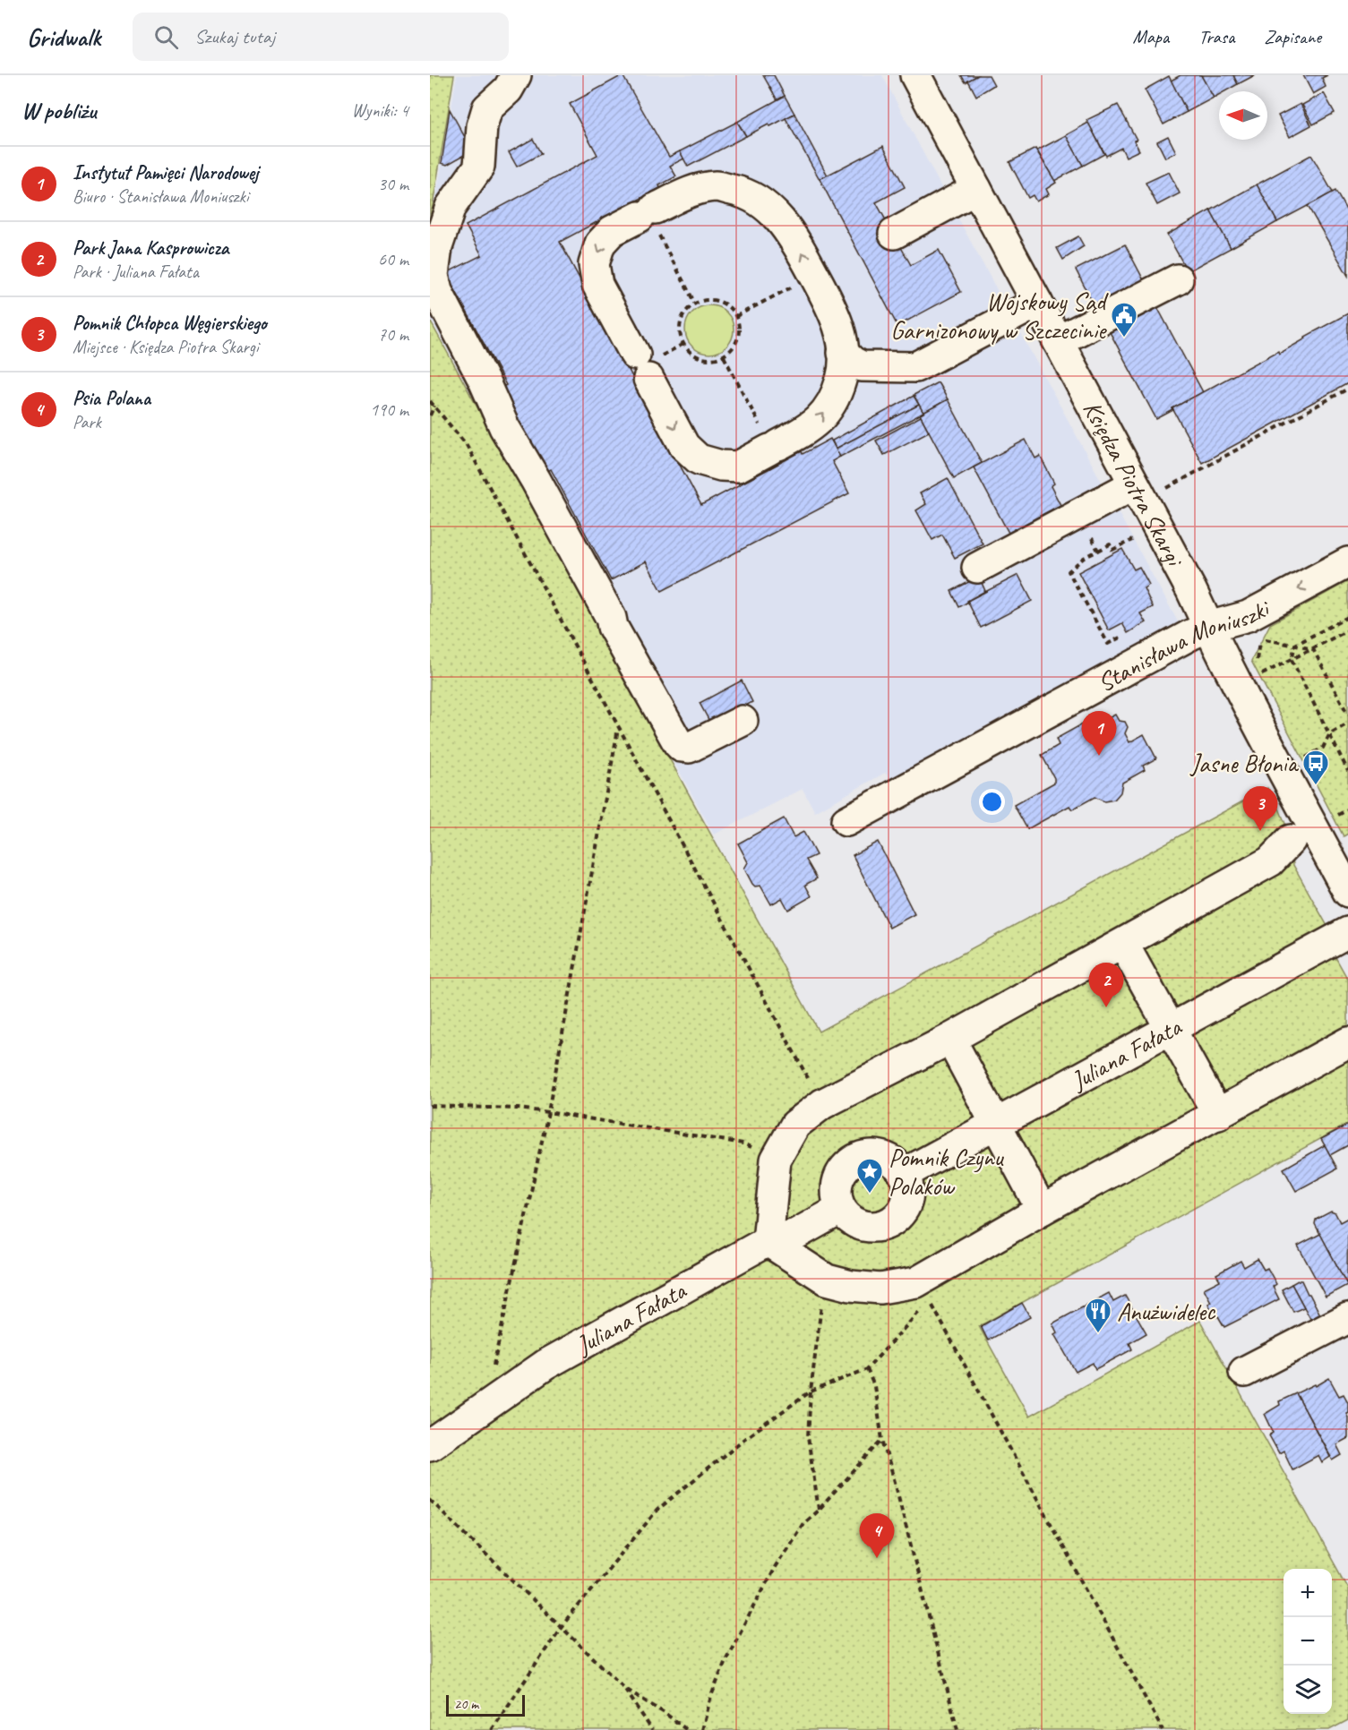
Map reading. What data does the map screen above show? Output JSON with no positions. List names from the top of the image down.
{
  "streets": {
    "street": ["Księdza Piotra Skargi", "Stanisława Moniuszki", "Juliana Fałata"]
  },
  "crossings": [
    ["Księdza Piotra Skargi", "Stanisława Moniuszki"]
  ],
  "places": {
    "public building": ["Wojskowy Sąd Garnizonowy w Szczecinie"],
    "bus stop": ["Jasne Błonia"],
    "place": ["Pomnik Czynu Polaków"],
    "restaurant": ["Anużwidelec"]
  },
  "scale_bar": "20 m",
  "north": "left",
  "page": {
    "header": "Gridwalk",
    "search": "Szukaj tutaj",
    "nav": ["Mapa", "Trasa", "Zapisane"],
    "heading": ["W pobliżu", "Wyniki: 4"],
    "list": [
      {
        "mark": "1",
        "name": "Instytut Pamięci Narodowej",
        "note": "Biuro · Stanisława Moniuszki",
        "value": "30 m"
      },
      {
        "mark": "2",
        "name": "Park Jana Kasprowicza",
        "note": "Park · Juliana Fałata",
        "value": "60 m"
      },
      {
        "mark": "3",
        "name": "Pomnik Chłopca Węgierskiego",
        "note": "Miejsce · Księdza Piotra Skargi",
        "value": "70 m"
      },
      {
        "mark": "4",
        "name": "Psia Polana",
        "note": "Park",
        "value": "190 m"
      }
    ],
    "pins": [
      "1",
      "3",
      "2",
      "4"
    ],
    "map_buttons": ["+", "−"],
    "scale": "20 m"
  }
}
